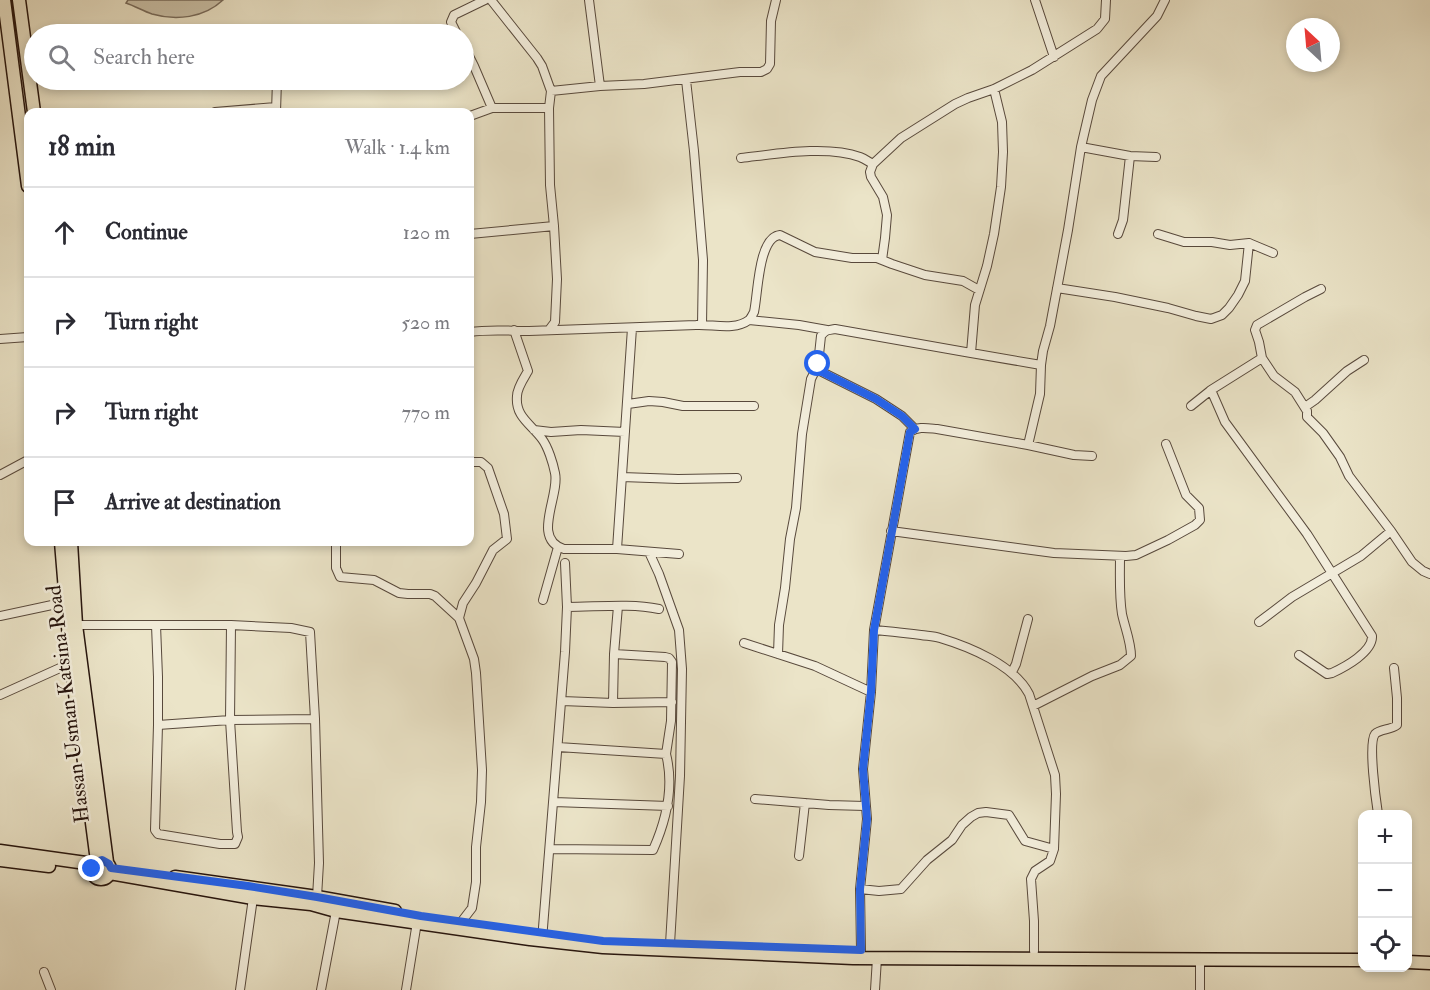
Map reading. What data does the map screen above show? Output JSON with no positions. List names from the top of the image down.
{
  "streets": {
    "main road": ["Hassan Usman Katsina Road"]
  },
  "north": "top left",
  "page": {
    "search": "Search here",
    "heading": ["18 min", "Walk · 1.4 km"],
    "list": [
      ["Continue", "120 m"],
      ["Turn right", "520 m"],
      ["Turn right", "770 m"],
      "Arrive at destination"
    ],
    "map_buttons": ["+", "−"]
  }
}
